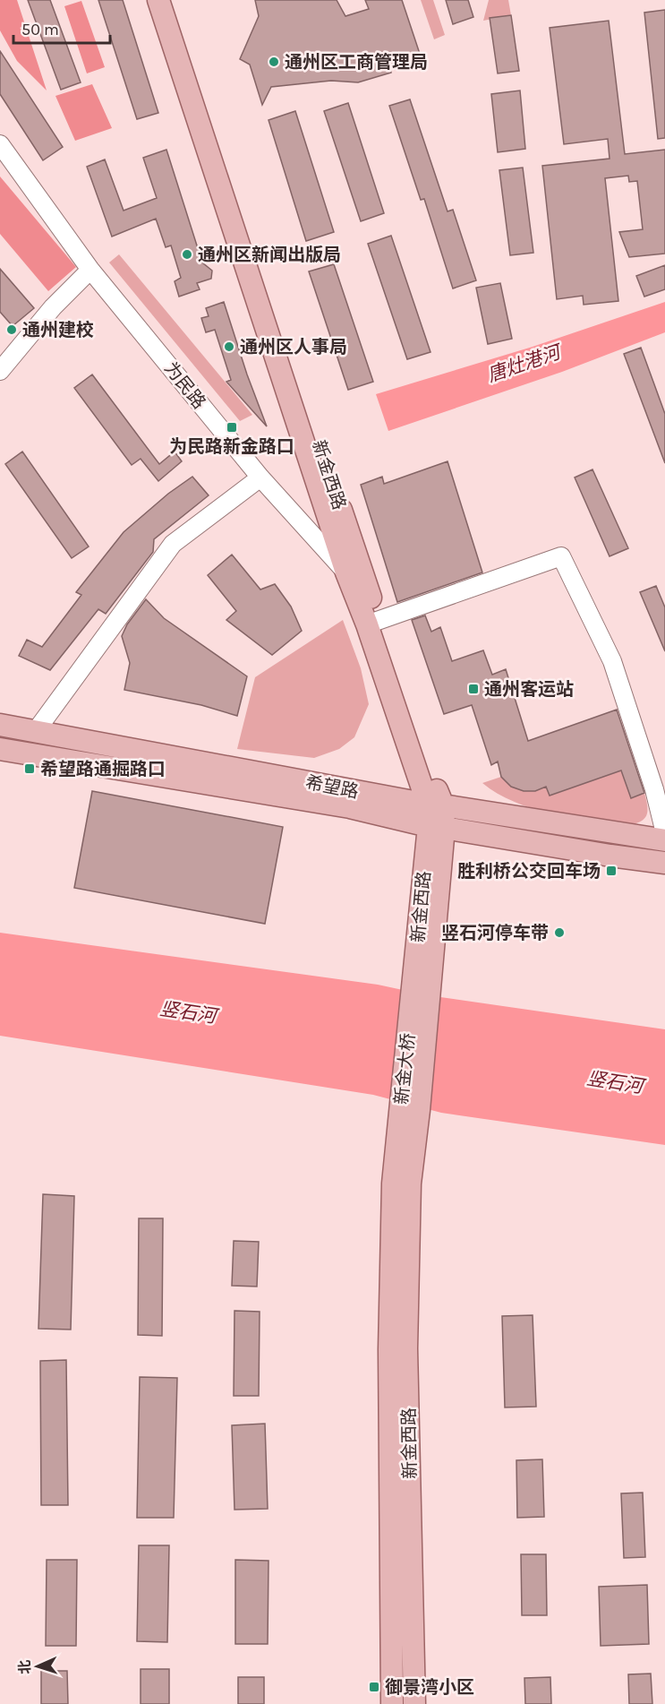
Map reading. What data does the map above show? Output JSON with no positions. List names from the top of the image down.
{
  "streets": {
    "main road": ["新金西路", "希望路", "新金大桥"],
    "street": ["为民路"]
  },
  "crossings": [
    ["为民路", "新金西路"],
    ["新金西路", "希望路"],
    ["新金西路", "新金大桥"]
  ],
  "water": ["唐灶港河", "竖石河"],
  "places": {
    "other": [
      "通州区工商管理局",
      "通州区新闻出版局",
      "通州建校",
      "通州区人事局",
      "竖石河停车带"
    ],
    "transit": [
      "为民路新金路口",
      "通州客运站",
      "希望路通掘路口",
      "胜利桥公交回车场",
      "御景湾小区"
    ]
  },
  "scale_bar": "50 m",
  "north": "left"
}
